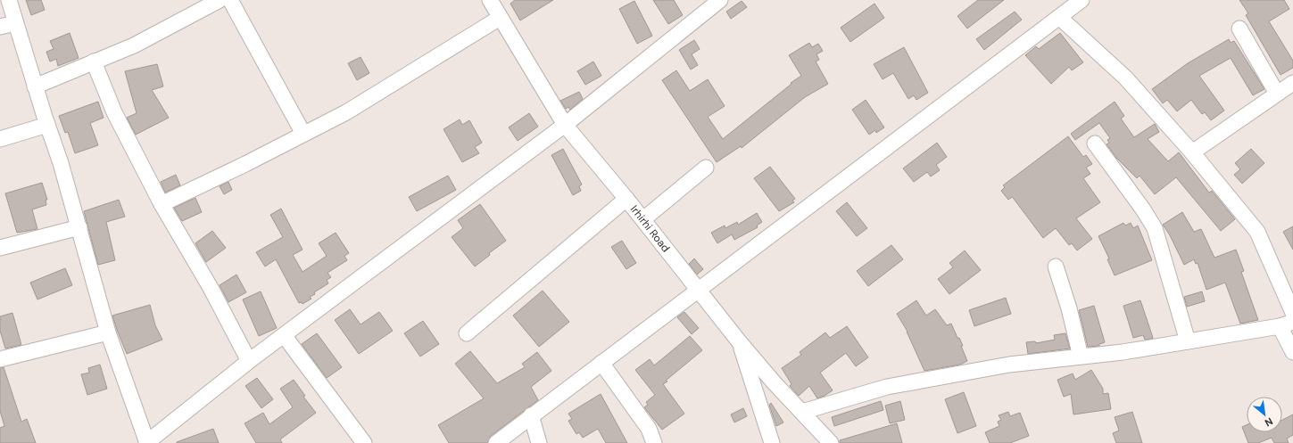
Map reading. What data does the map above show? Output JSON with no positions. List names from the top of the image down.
{
  "streets": {
    "street": ["Irhirhi Road"]
  },
  "north": "bottom right"
}
